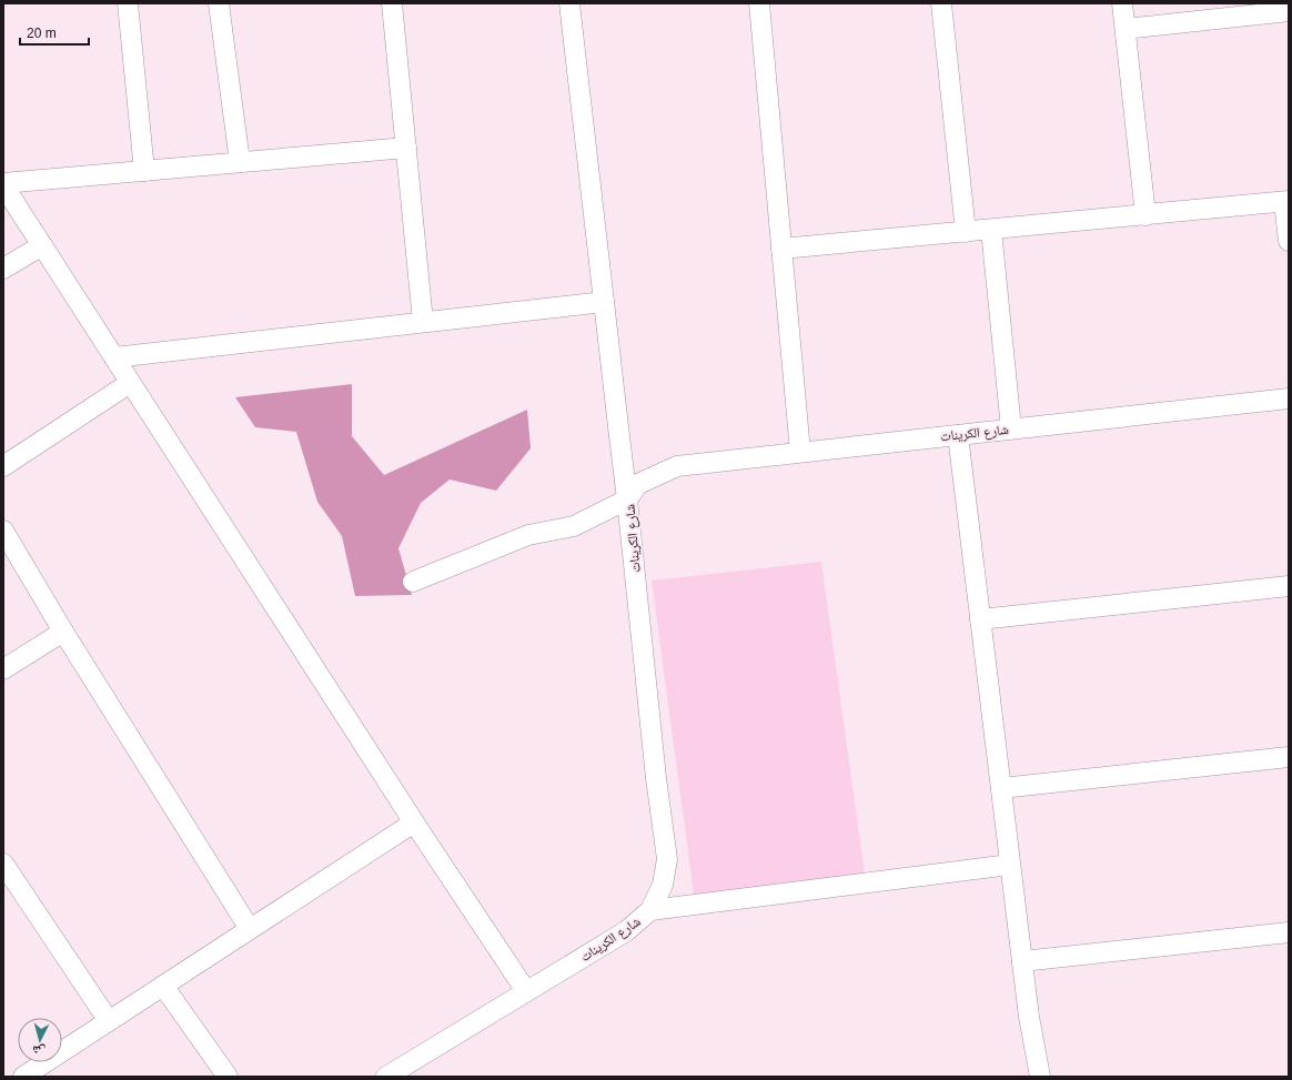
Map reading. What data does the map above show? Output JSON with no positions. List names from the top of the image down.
{
  "streets": {
    "street": ["شارع الکرينات"]
  },
  "scale_bar": "20 m",
  "north": "bottom"
}
